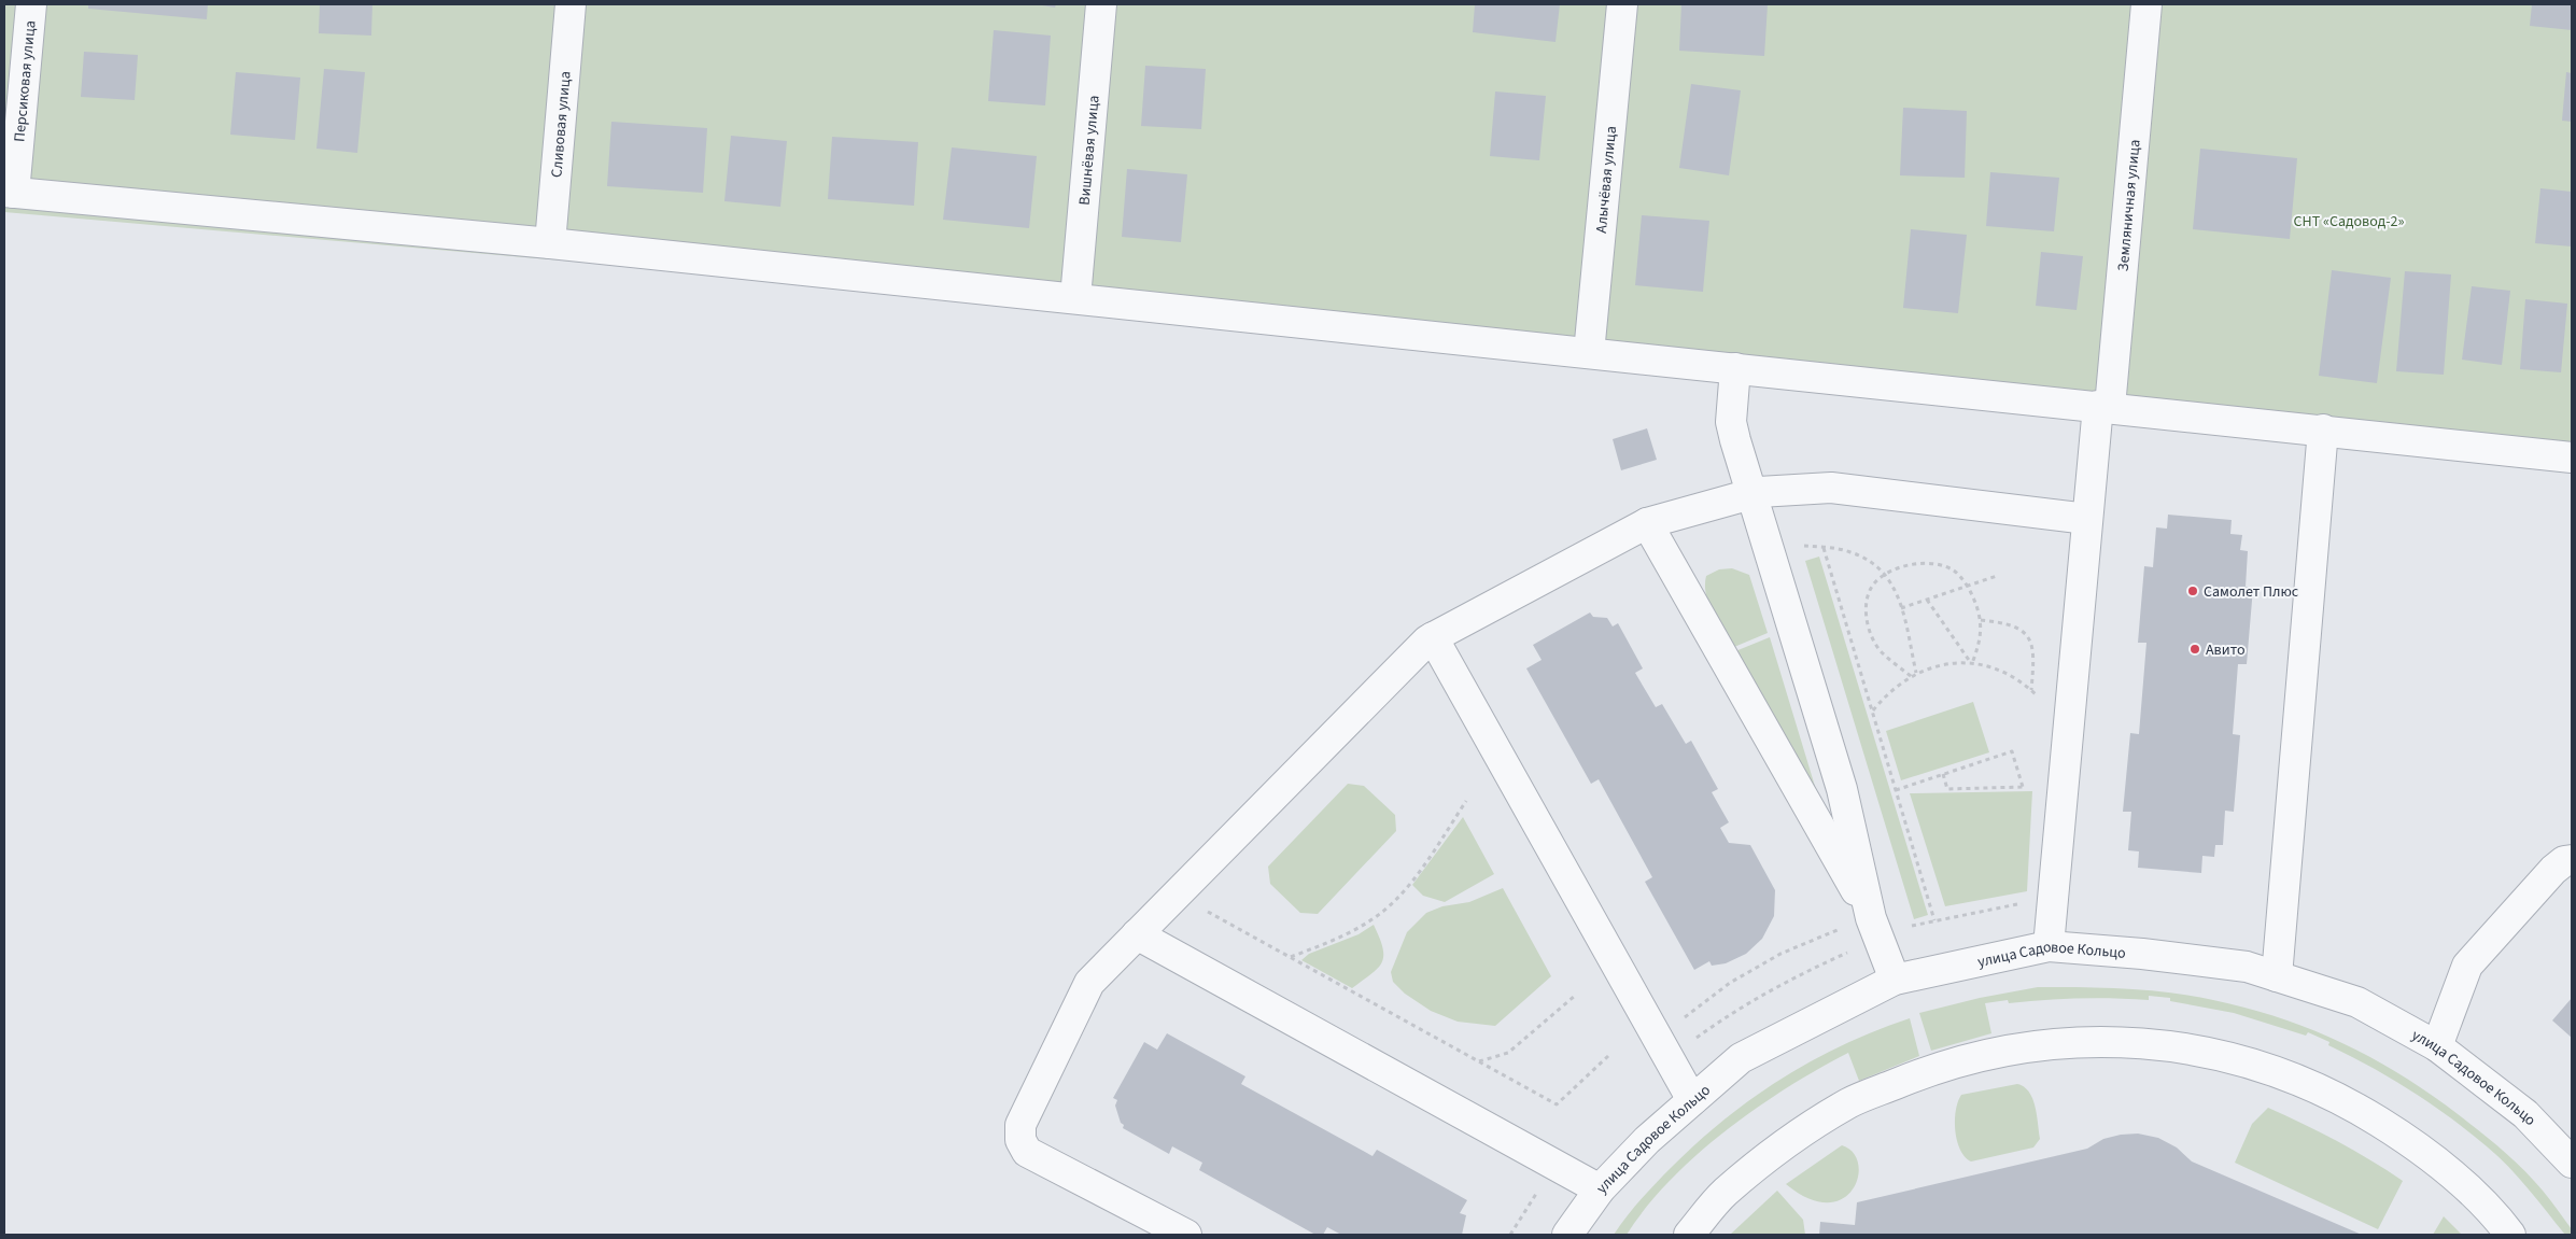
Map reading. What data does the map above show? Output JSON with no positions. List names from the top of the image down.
{
  "streets": {
    "street": [
      "Персиковая улица",
      "Сливовая улица",
      "Вишнёвая улица",
      "Алычёвая улица",
      "Земляничная улица",
      "улица Садовое Кольцо"
    ]
  },
  "crossings": [
    ["Земляничная улица", "улица Садовое Кольцо"]
  ],
  "parks": ["СНТ «Садовод-2»"],
  "places": ["Самолет Плюс", "Авито"]
}
